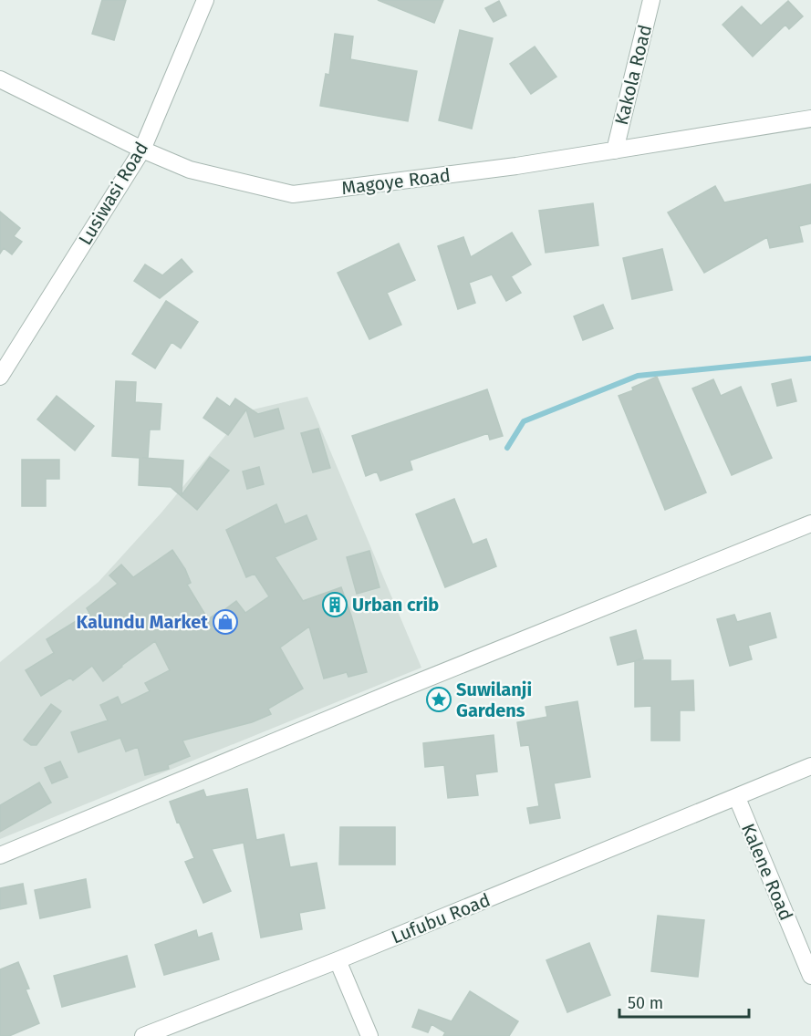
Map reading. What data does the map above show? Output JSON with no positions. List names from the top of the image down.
{
  "streets": {
    "street": [
      "Kakola Road",
      "Magoye Road",
      "Lusiwasi Road",
      "Kalene Road",
      "Lufubu Road"
    ]
  },
  "crossings": [
    ["Kakola Road", "Magoye Road"],
    ["Magoye Road", "Lusiwasi Road"],
    ["Kalene Road", "Lufubu Road"]
  ],
  "places": {
    "building": ["Urban crib"],
    "shop": ["Kalundu Market"],
    "place": ["Suwilanji Gardens"]
  },
  "scale_bar": "50 m"
}
